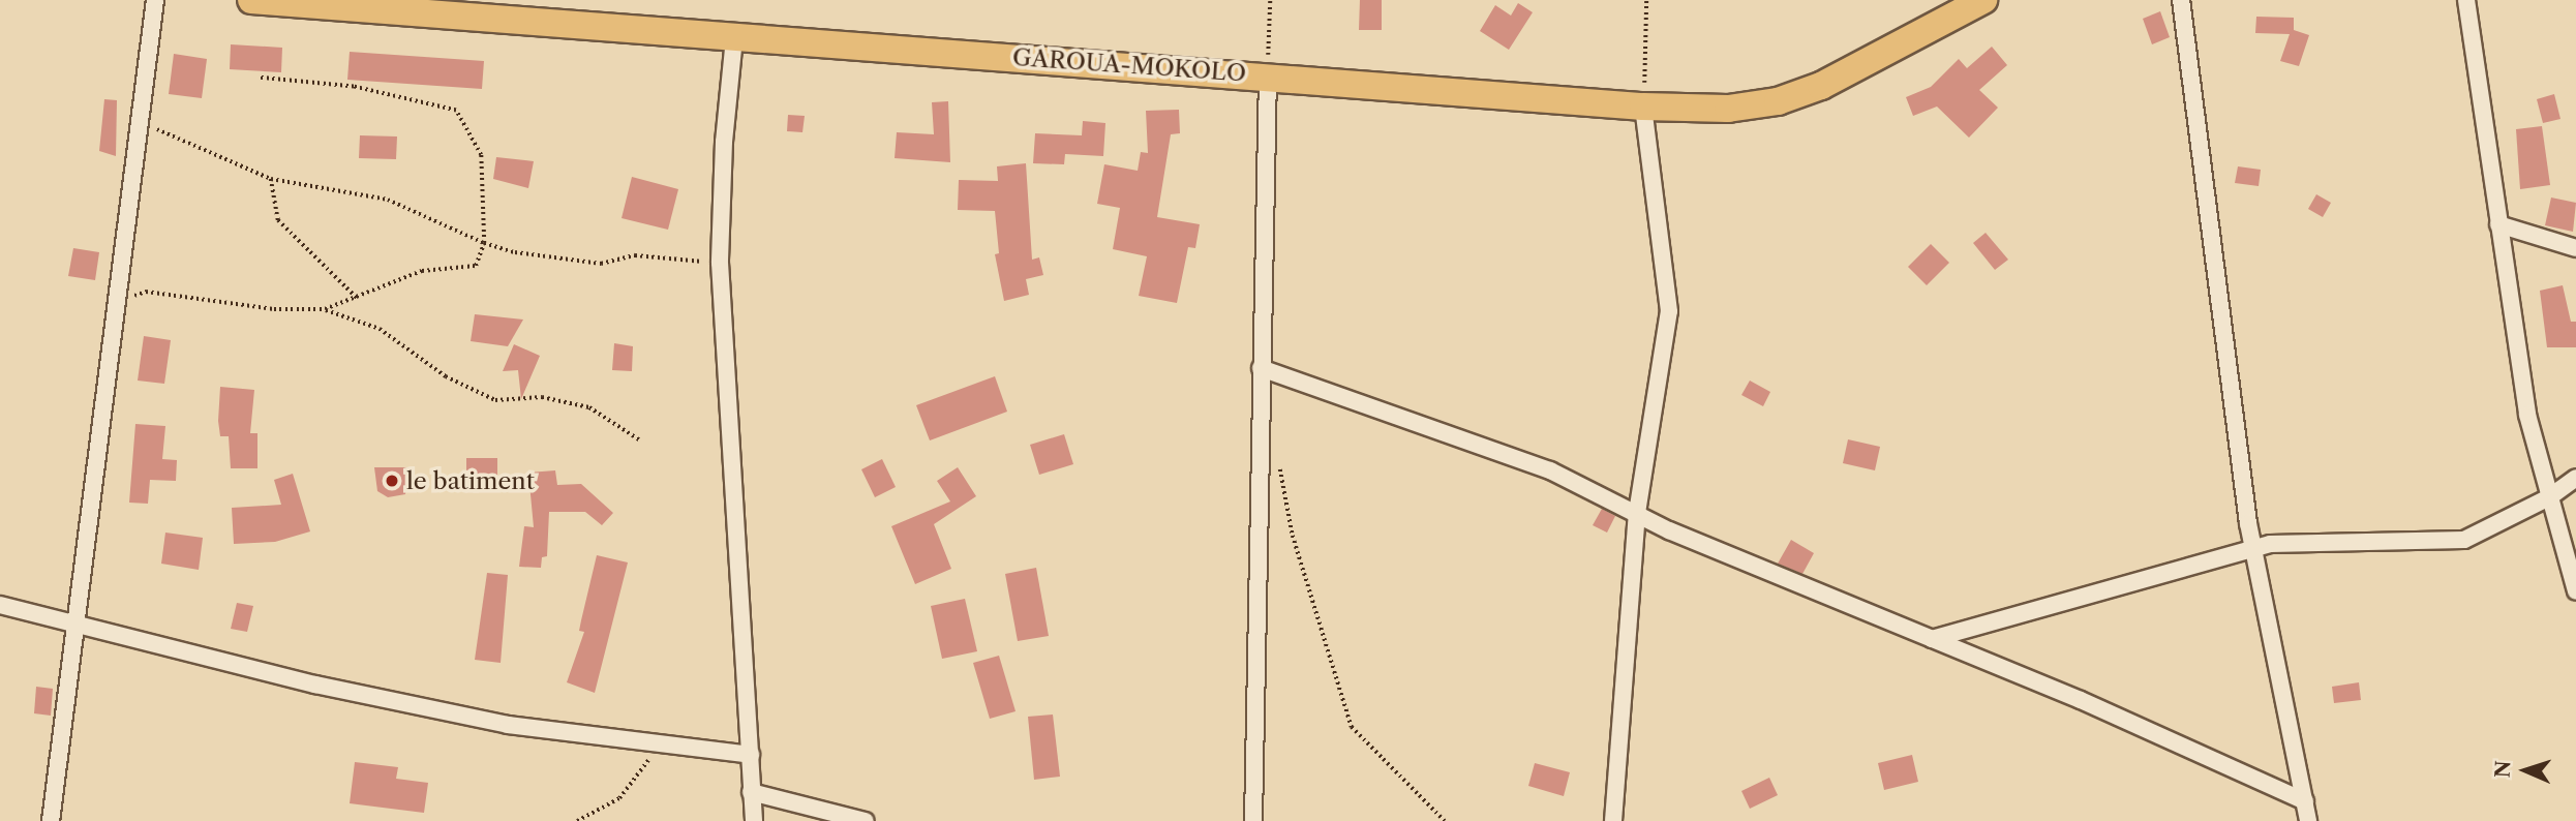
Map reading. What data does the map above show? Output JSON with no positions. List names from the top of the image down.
{
  "streets": {
    "main road": ["GAROUA-MOKOLO"]
  },
  "places": ["le batiment"],
  "north": "left"
}
